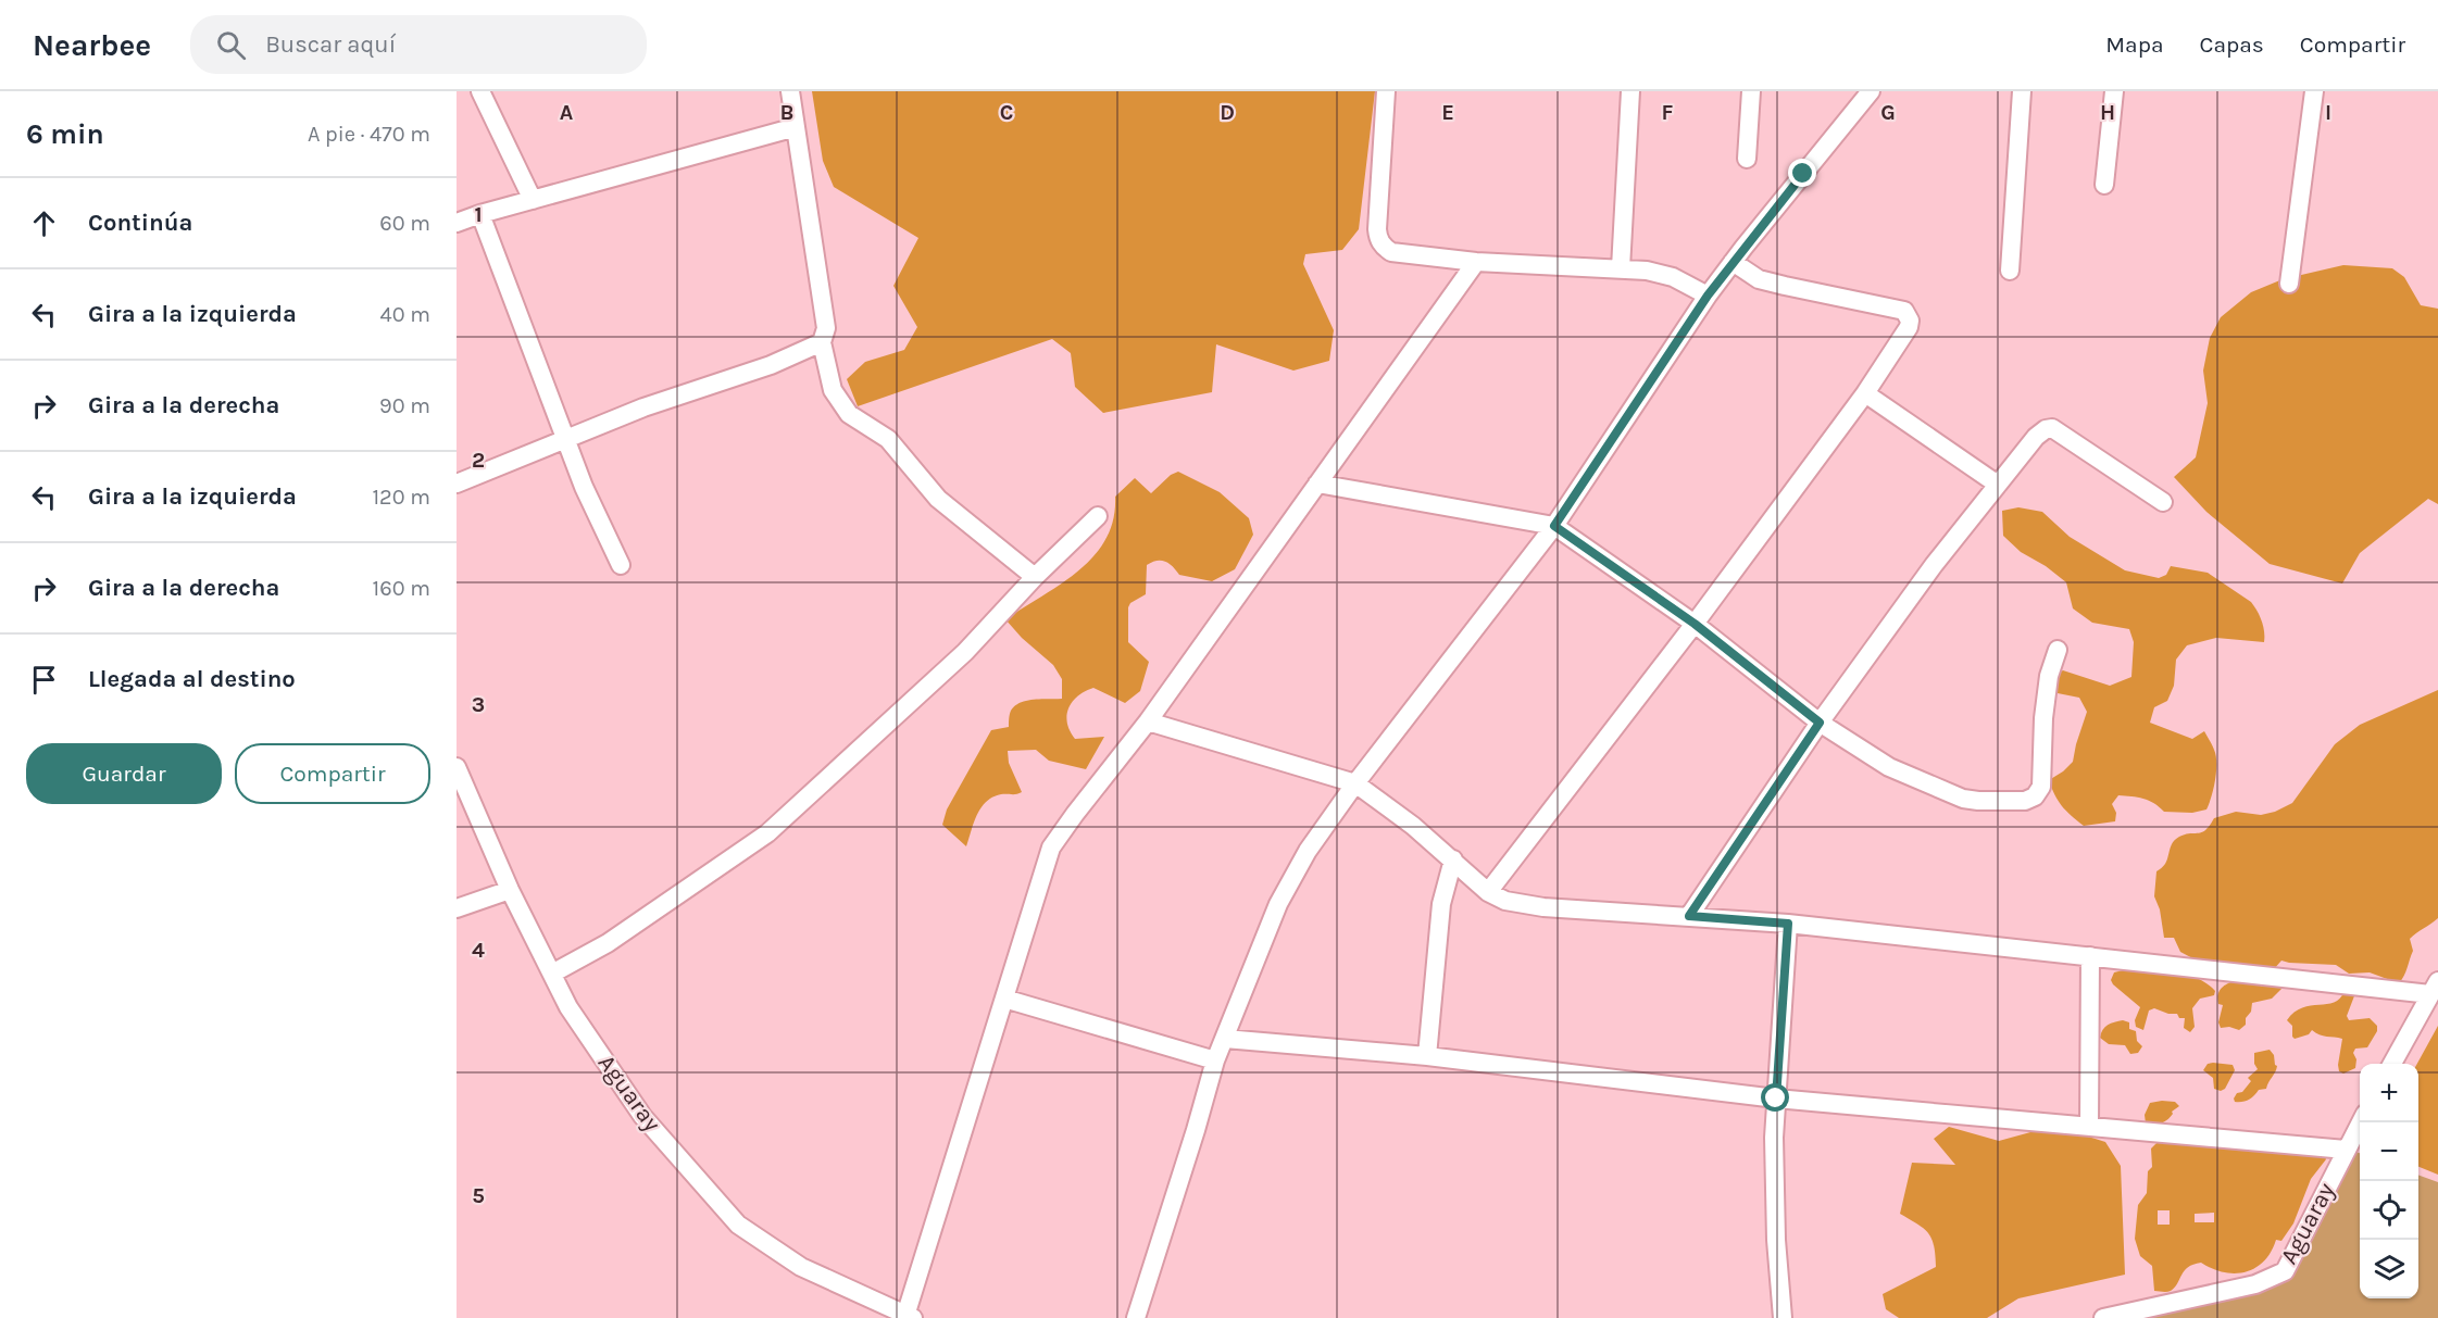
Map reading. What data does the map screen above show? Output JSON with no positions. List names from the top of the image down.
{
  "streets": {
    "street": ["Aguaray"]
  },
  "page": {
    "header": "Nearbee",
    "search": "Buscar aquí",
    "nav": ["Mapa", "Capas", "Compartir"],
    "heading": ["6 min", "A pie · 470 m"],
    "list": [
      ["Continúa", "60 m"],
      ["Gira a la izquierda", "40 m"],
      ["Gira a la derecha", "90 m"],
      ["Gira a la izquierda", "120 m"],
      ["Gira a la derecha", "160 m"],
      "Llegada al destino"
    ],
    "buttons": ["Guardar", "Compartir"],
    "map_buttons": ["+", "−"]
  },
  "grid": {
    "columns": [
      "A",
      "B",
      "C",
      "D",
      "E",
      "F",
      "G",
      "H",
      "I"
    ],
    "rows": [
      "1",
      "2",
      "3",
      "4",
      "5"
    ]
  }
}
